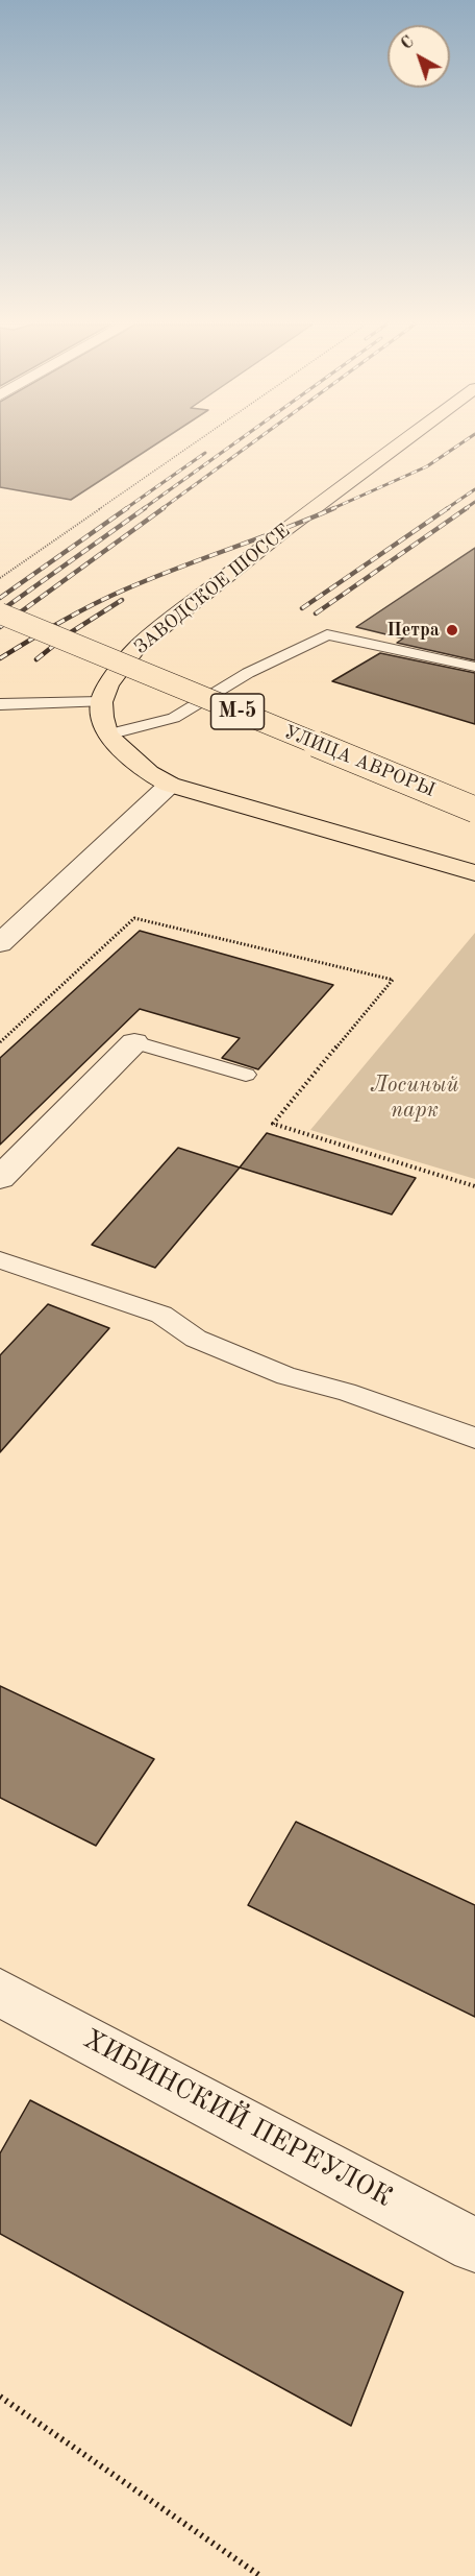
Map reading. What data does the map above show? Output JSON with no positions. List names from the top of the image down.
{
  "streets": {
    "main road": ["ЗАВОДСКОЕ ШОССЕ", "М-5", "УЛИЦА АВРОРЫ"],
    "street": ["ХИБИНСКИЙ ПЕРЕУЛОК"]
  },
  "parks": ["Лосиный парк"],
  "places": ["Петра"],
  "north": "top left"
}
